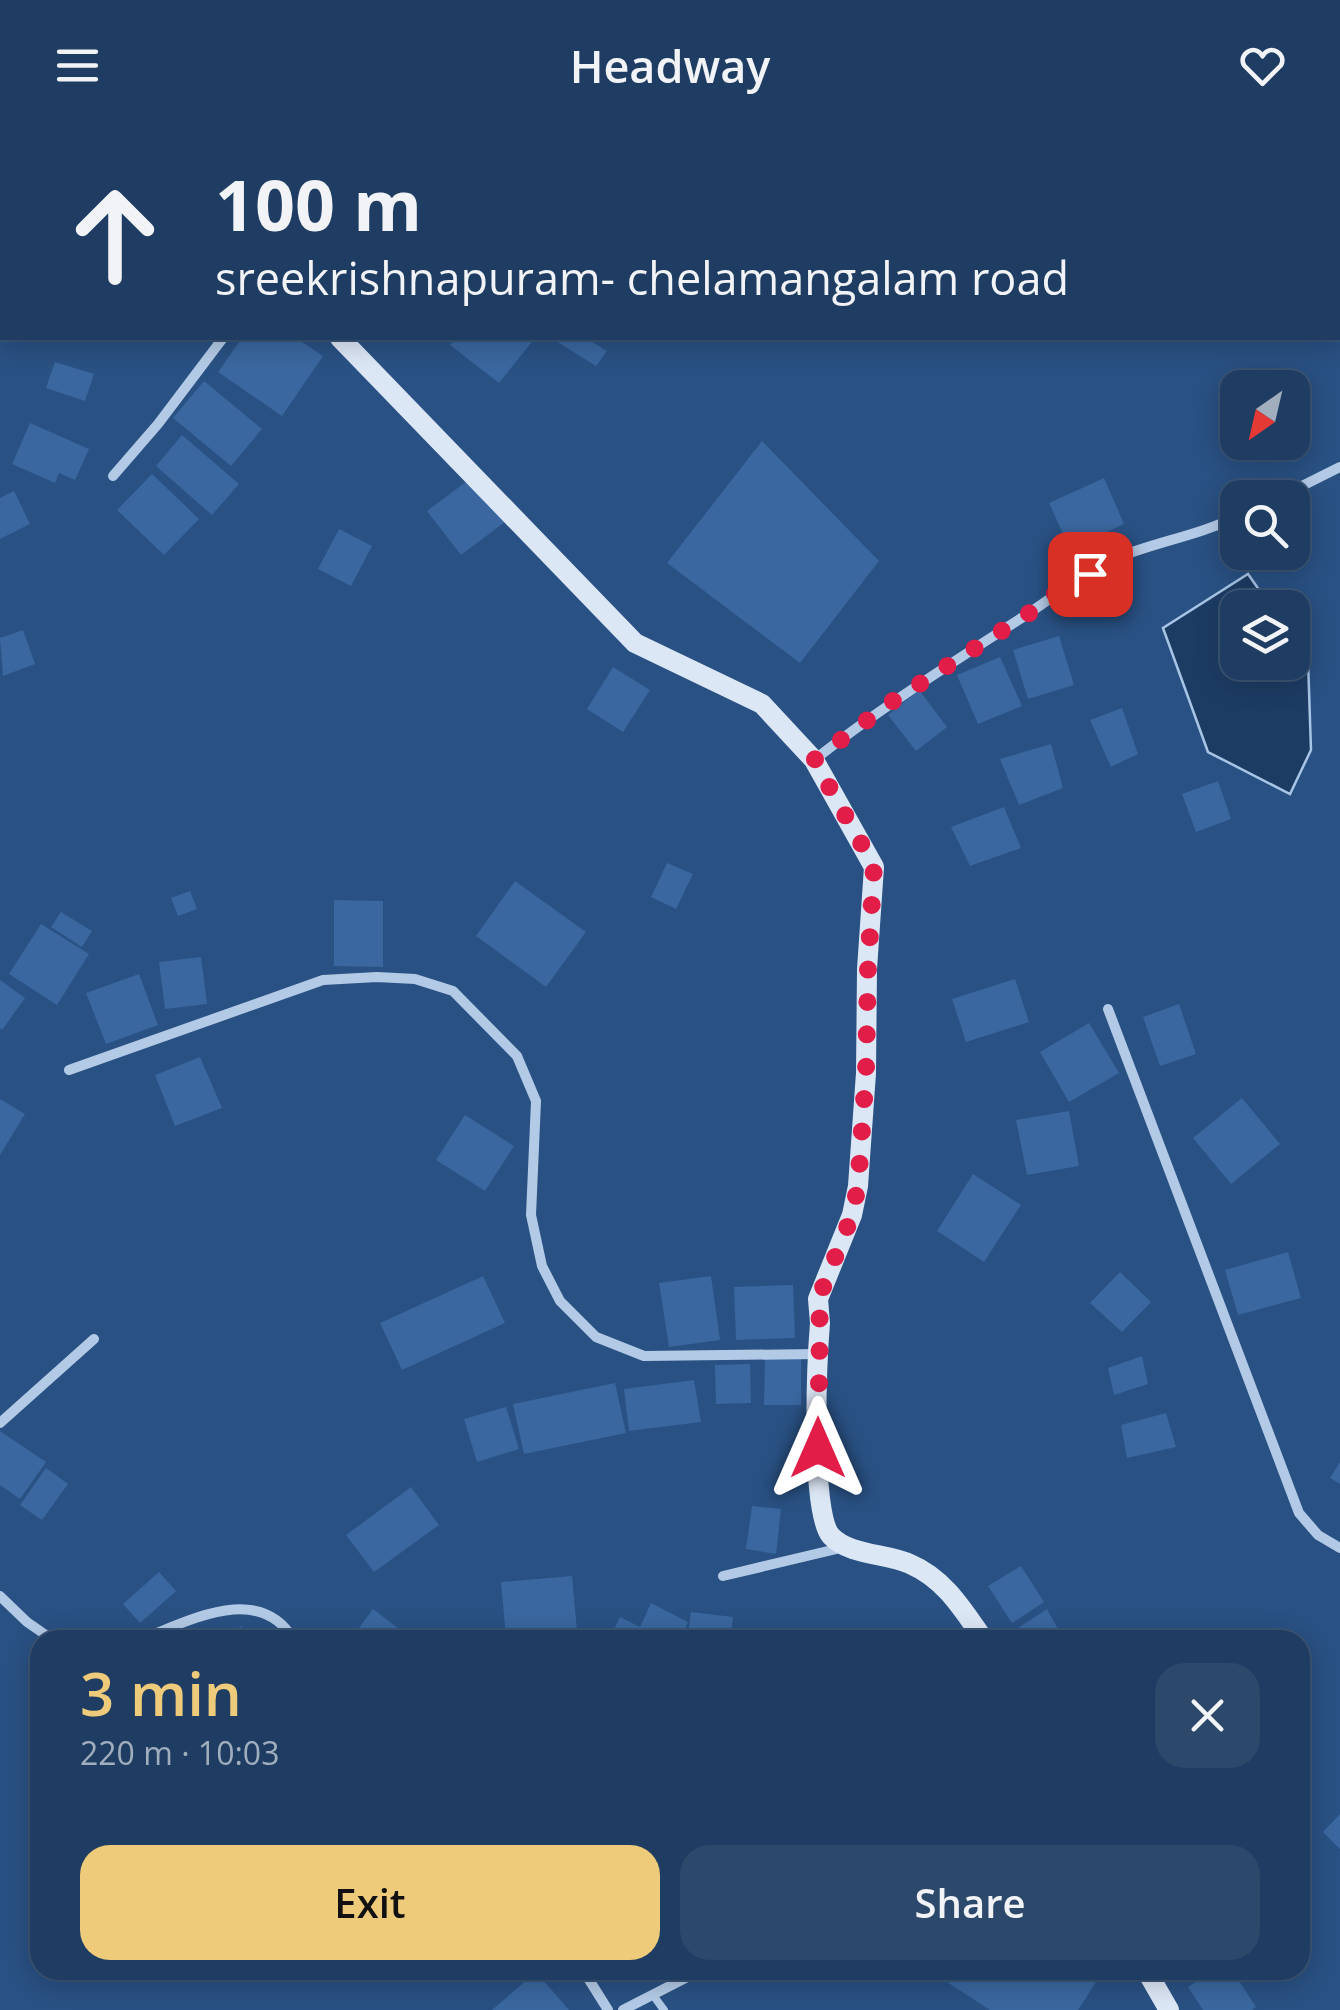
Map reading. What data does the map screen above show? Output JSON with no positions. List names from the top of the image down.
{
  "north": "bottom left",
  "page": {
    "header": "Headway",
    "turn": ["100 m", "sreekrishnapuram- chelamangalam road"],
    "heading": ["3 min", "220 m · 10:03"],
    "buttons": ["Exit", "Share"]
  }
}
